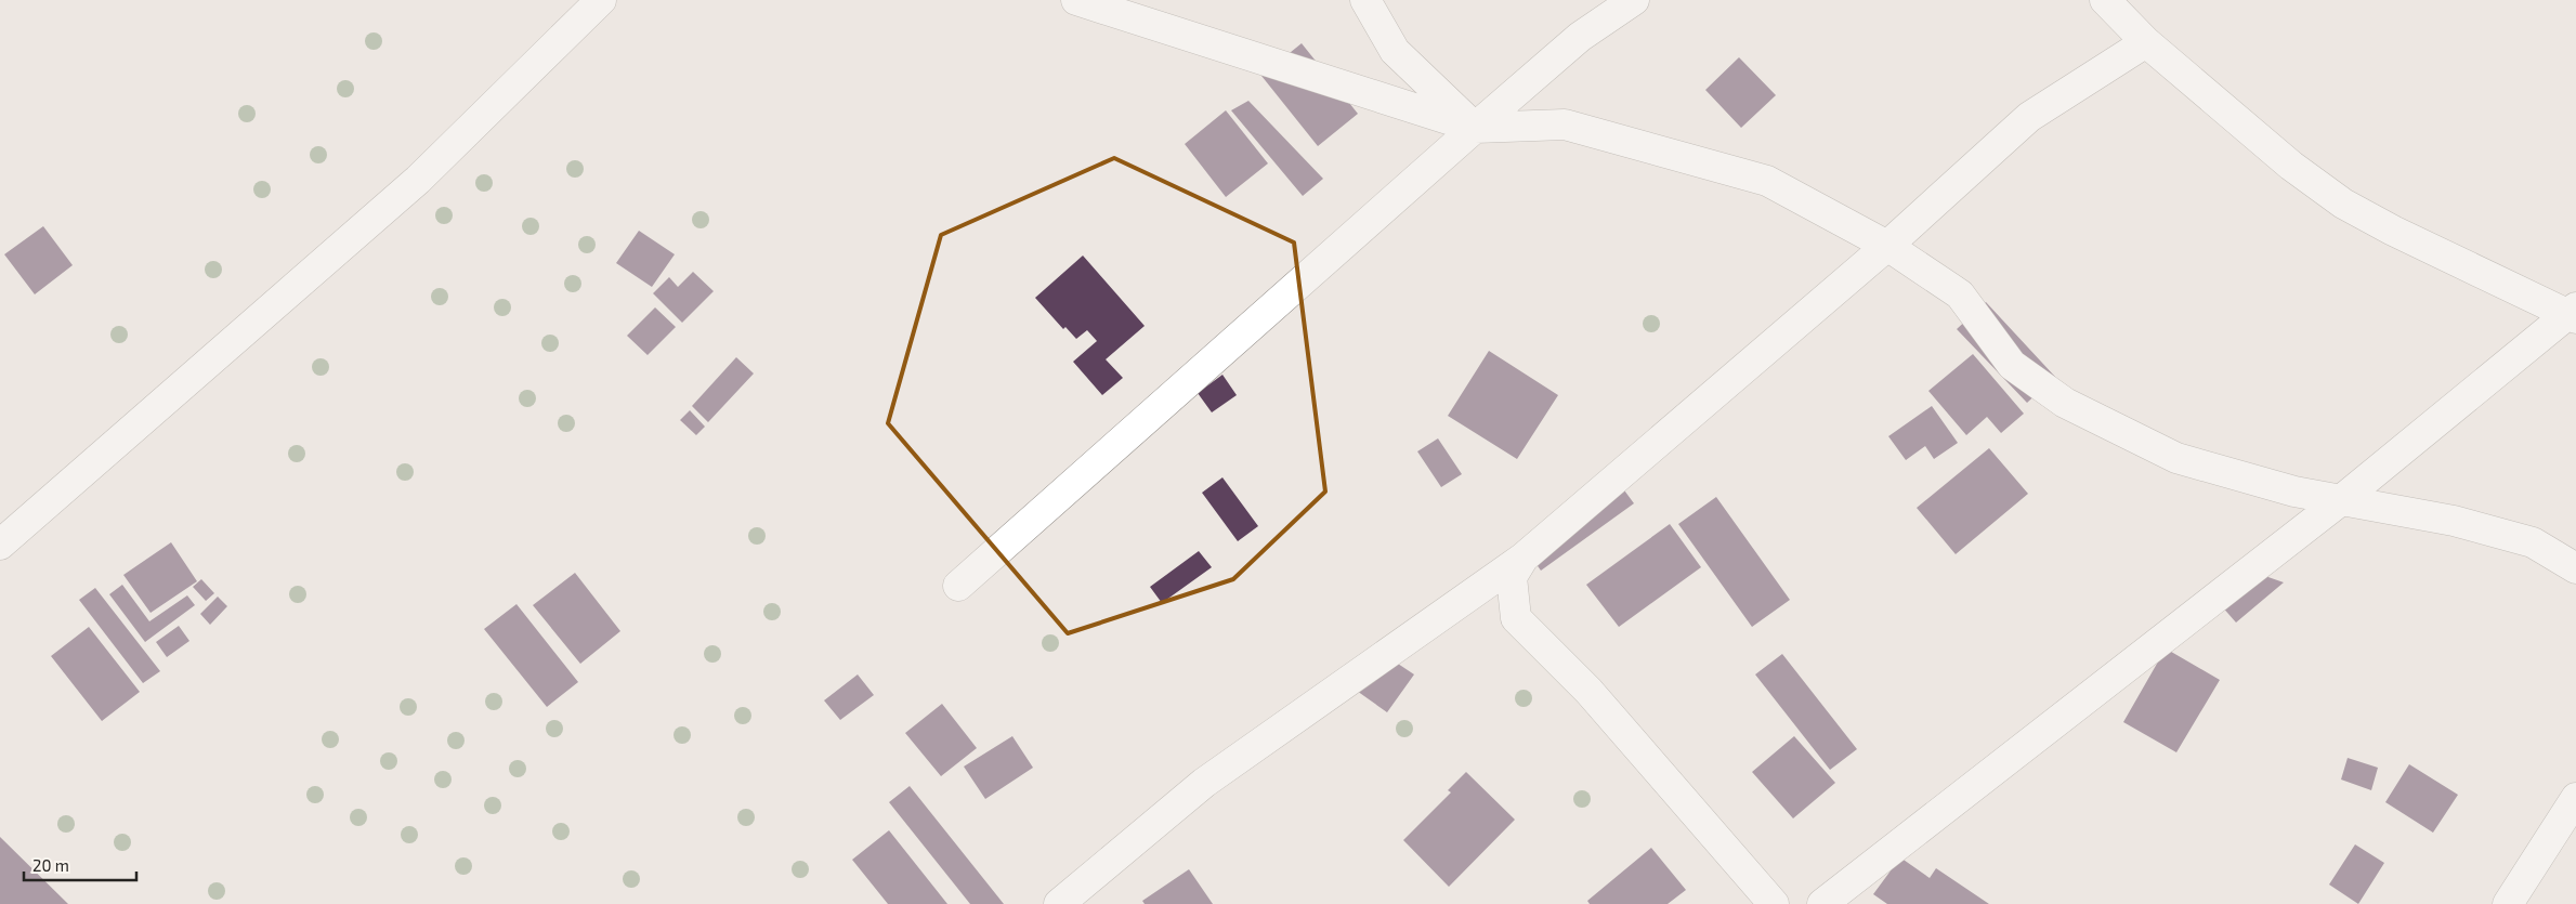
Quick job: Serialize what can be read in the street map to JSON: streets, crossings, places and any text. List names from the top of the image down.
{
  "scale_bar": "20 m"
}
